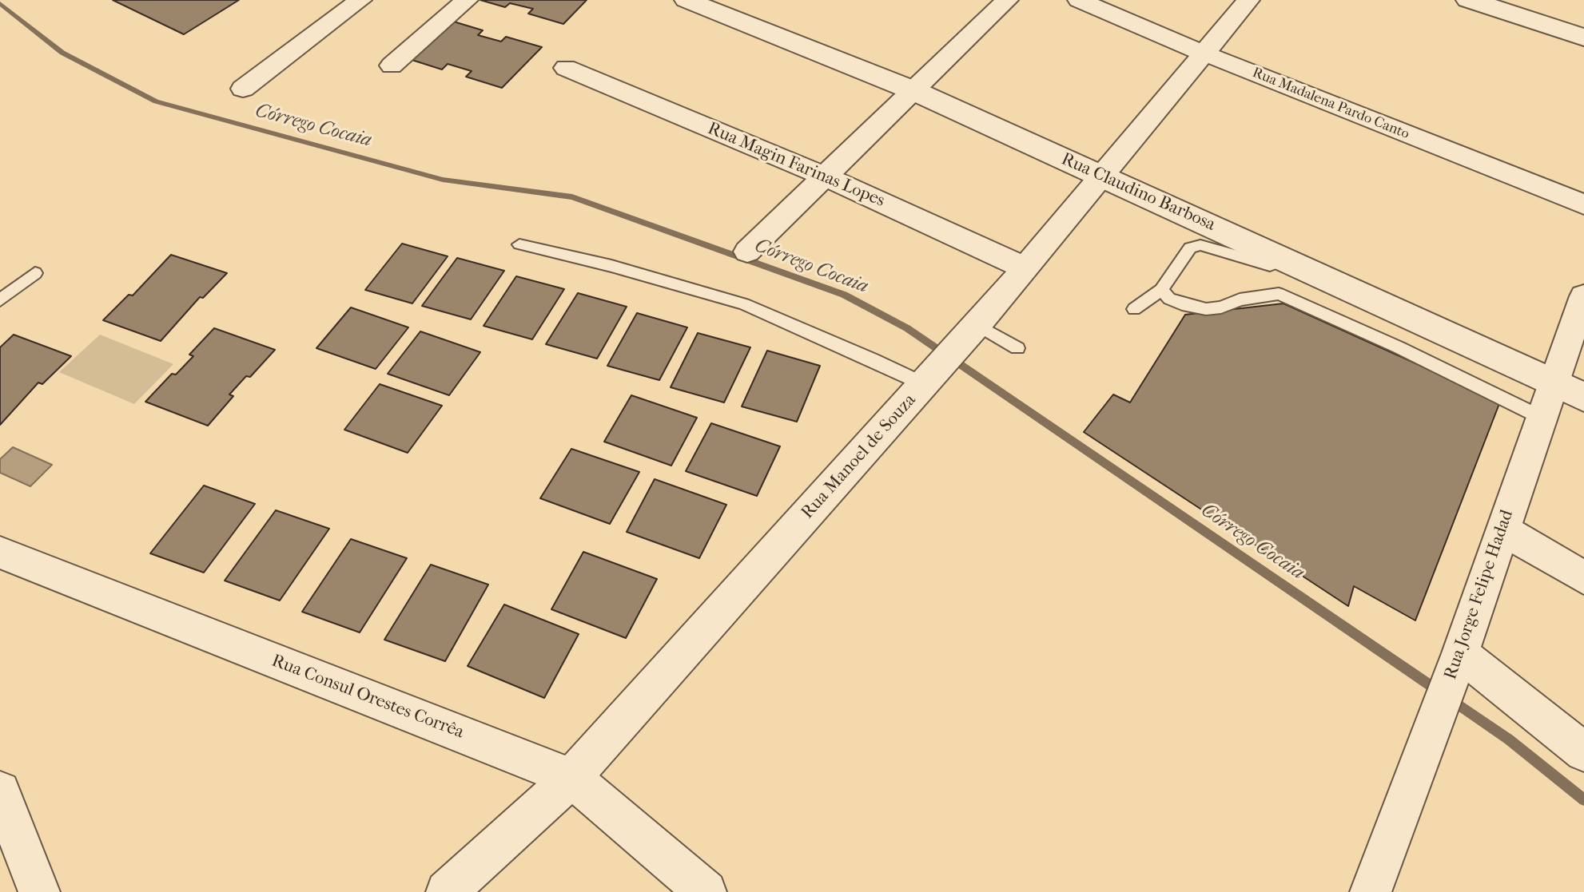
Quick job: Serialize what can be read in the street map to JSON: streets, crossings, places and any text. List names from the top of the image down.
{
  "streets": {
    "street": [
      "Rua Madalena Pardo Canto",
      "Rua Magin Farinas Lopes",
      "Rua Claudino Barbosa",
      "Rua Manoel de Souza",
      "Rua Jorge Felipe Hadad",
      "Rua Consul Orestes Corrêa"
    ]
  },
  "crossings": [
    ["Rua Madalena Pardo Canto", "Rua Manoel de Souza"],
    ["Rua Magin Farinas Lopes", "Rua Manoel de Souza"],
    ["Rua Claudino Barbosa", "Rua Manoel de Souza"],
    ["Rua Claudino Barbosa", "Rua Jorge Felipe Hadad"],
    ["Rua Manoel de Souza", "Rua Consul Orestes Corrêa"]
  ],
  "water": ["Córrego Cocaia"]
}
